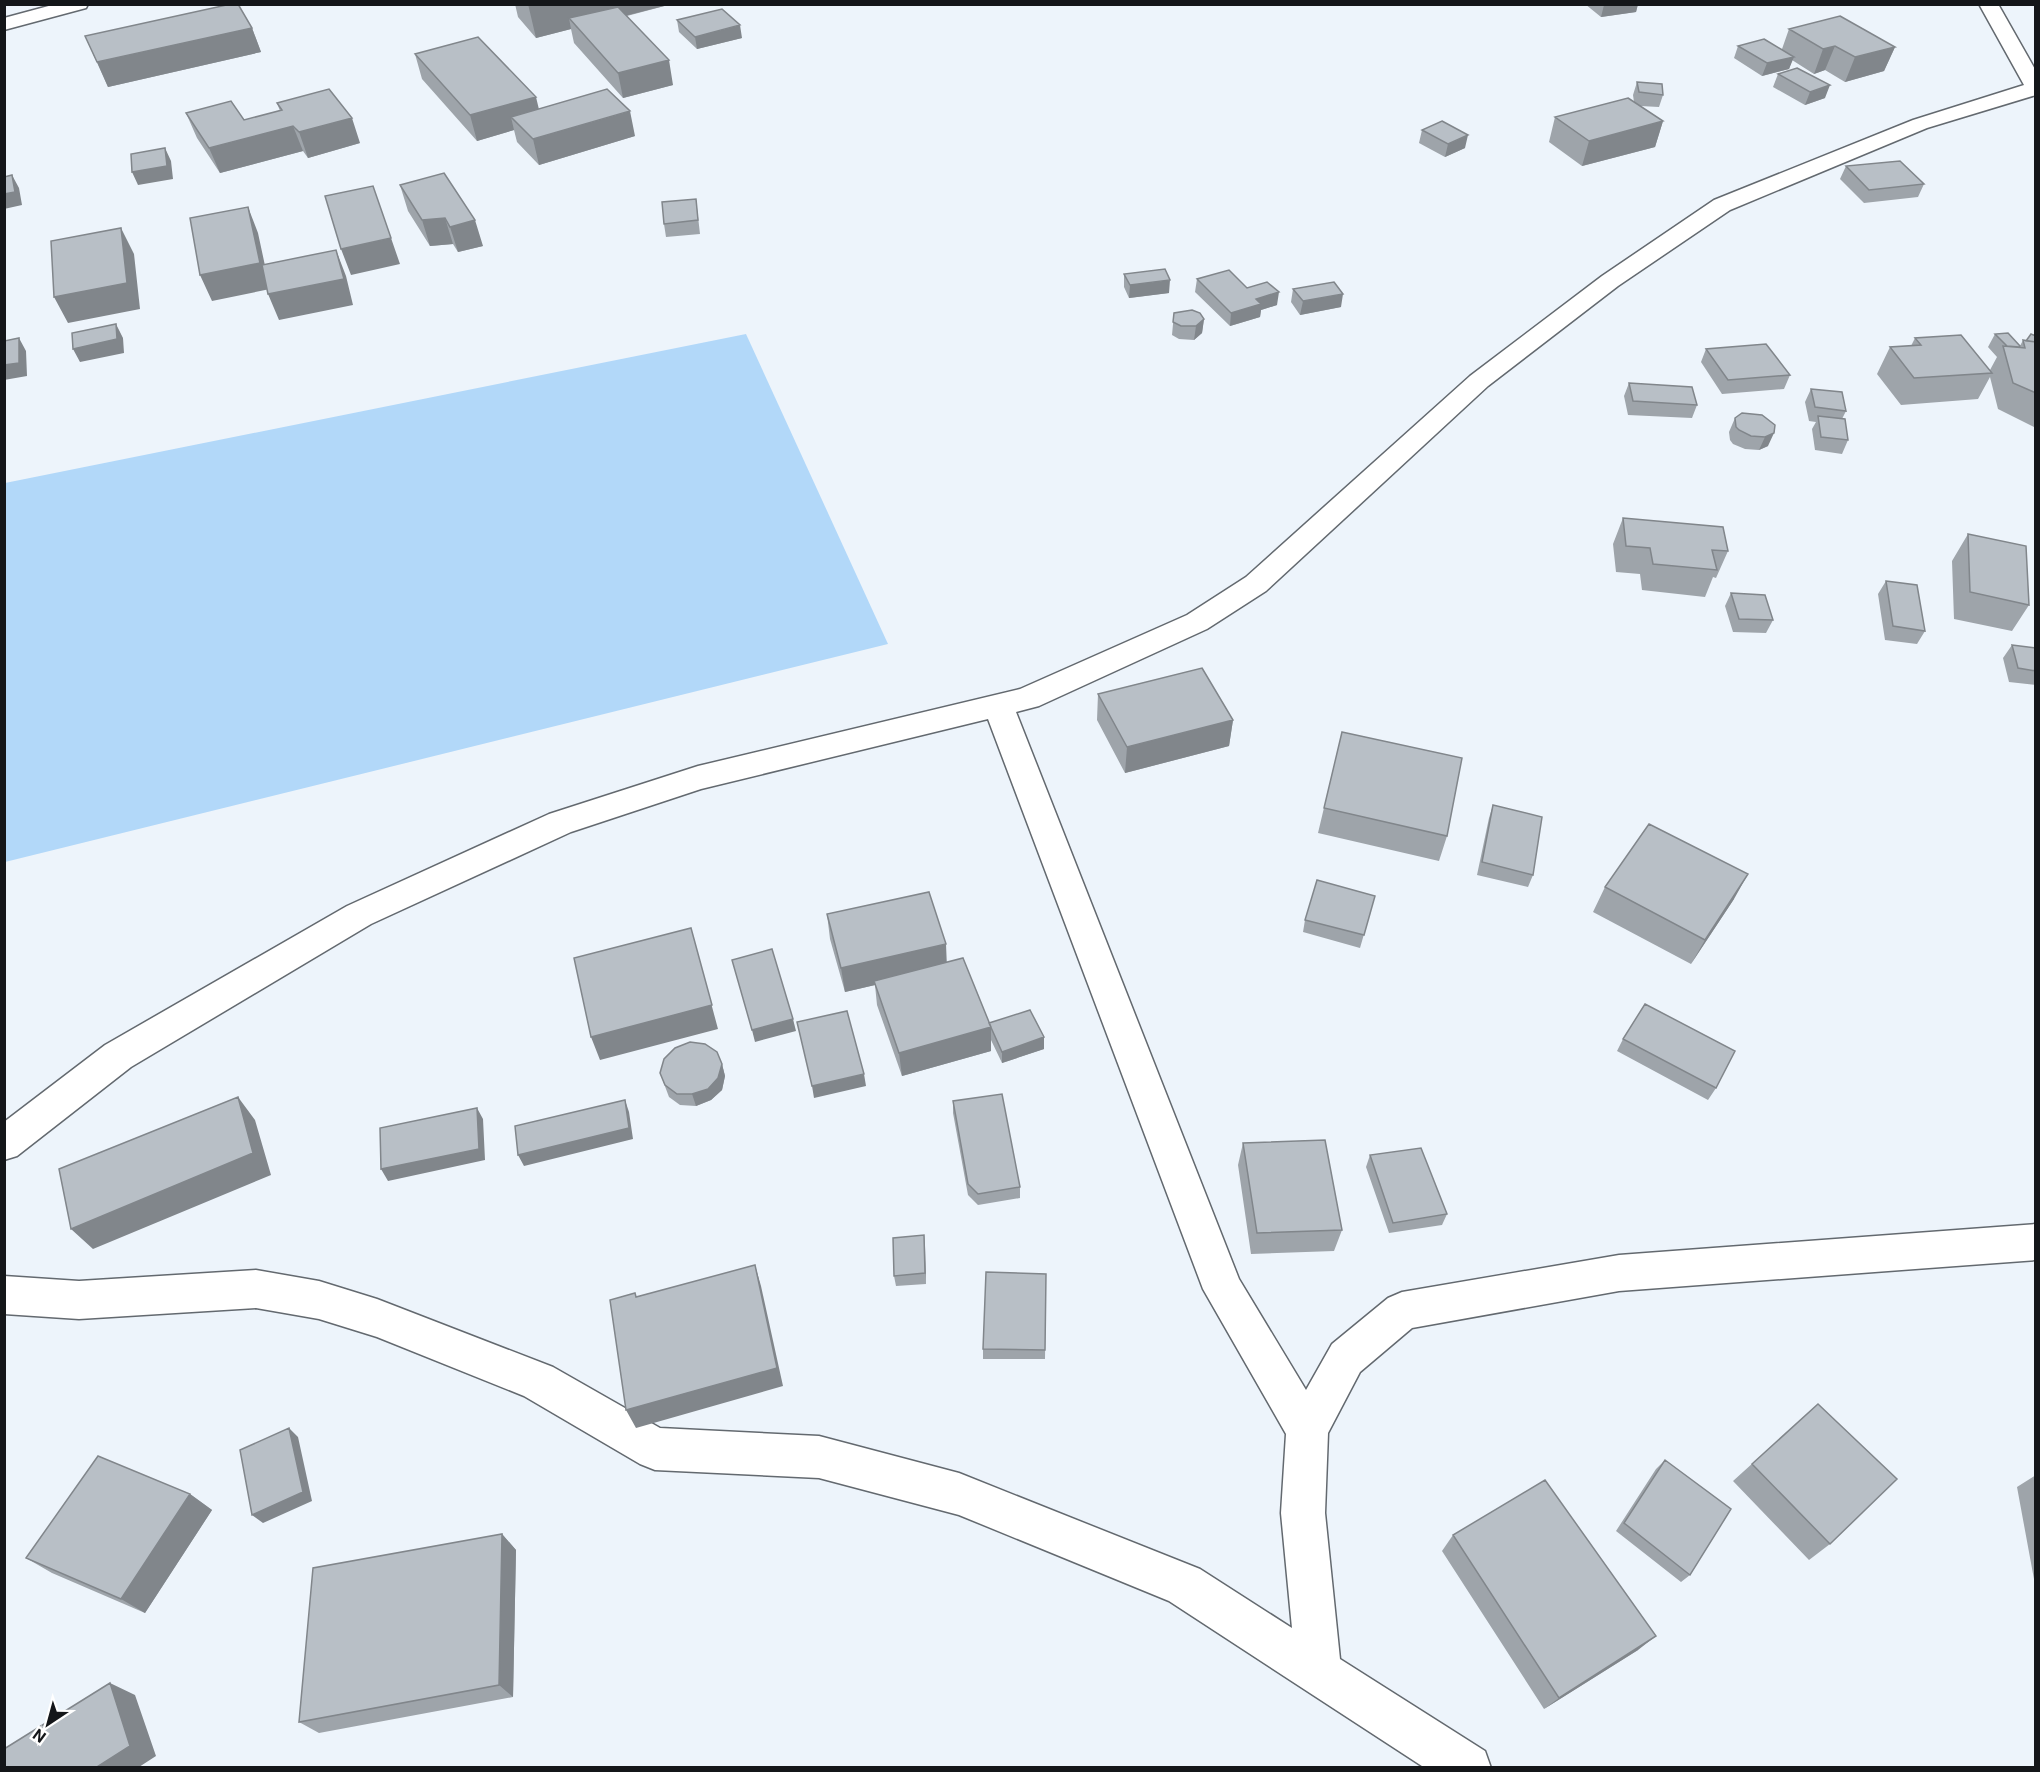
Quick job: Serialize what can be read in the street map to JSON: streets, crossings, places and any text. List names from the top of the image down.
{
  "north": "bottom left"
}
